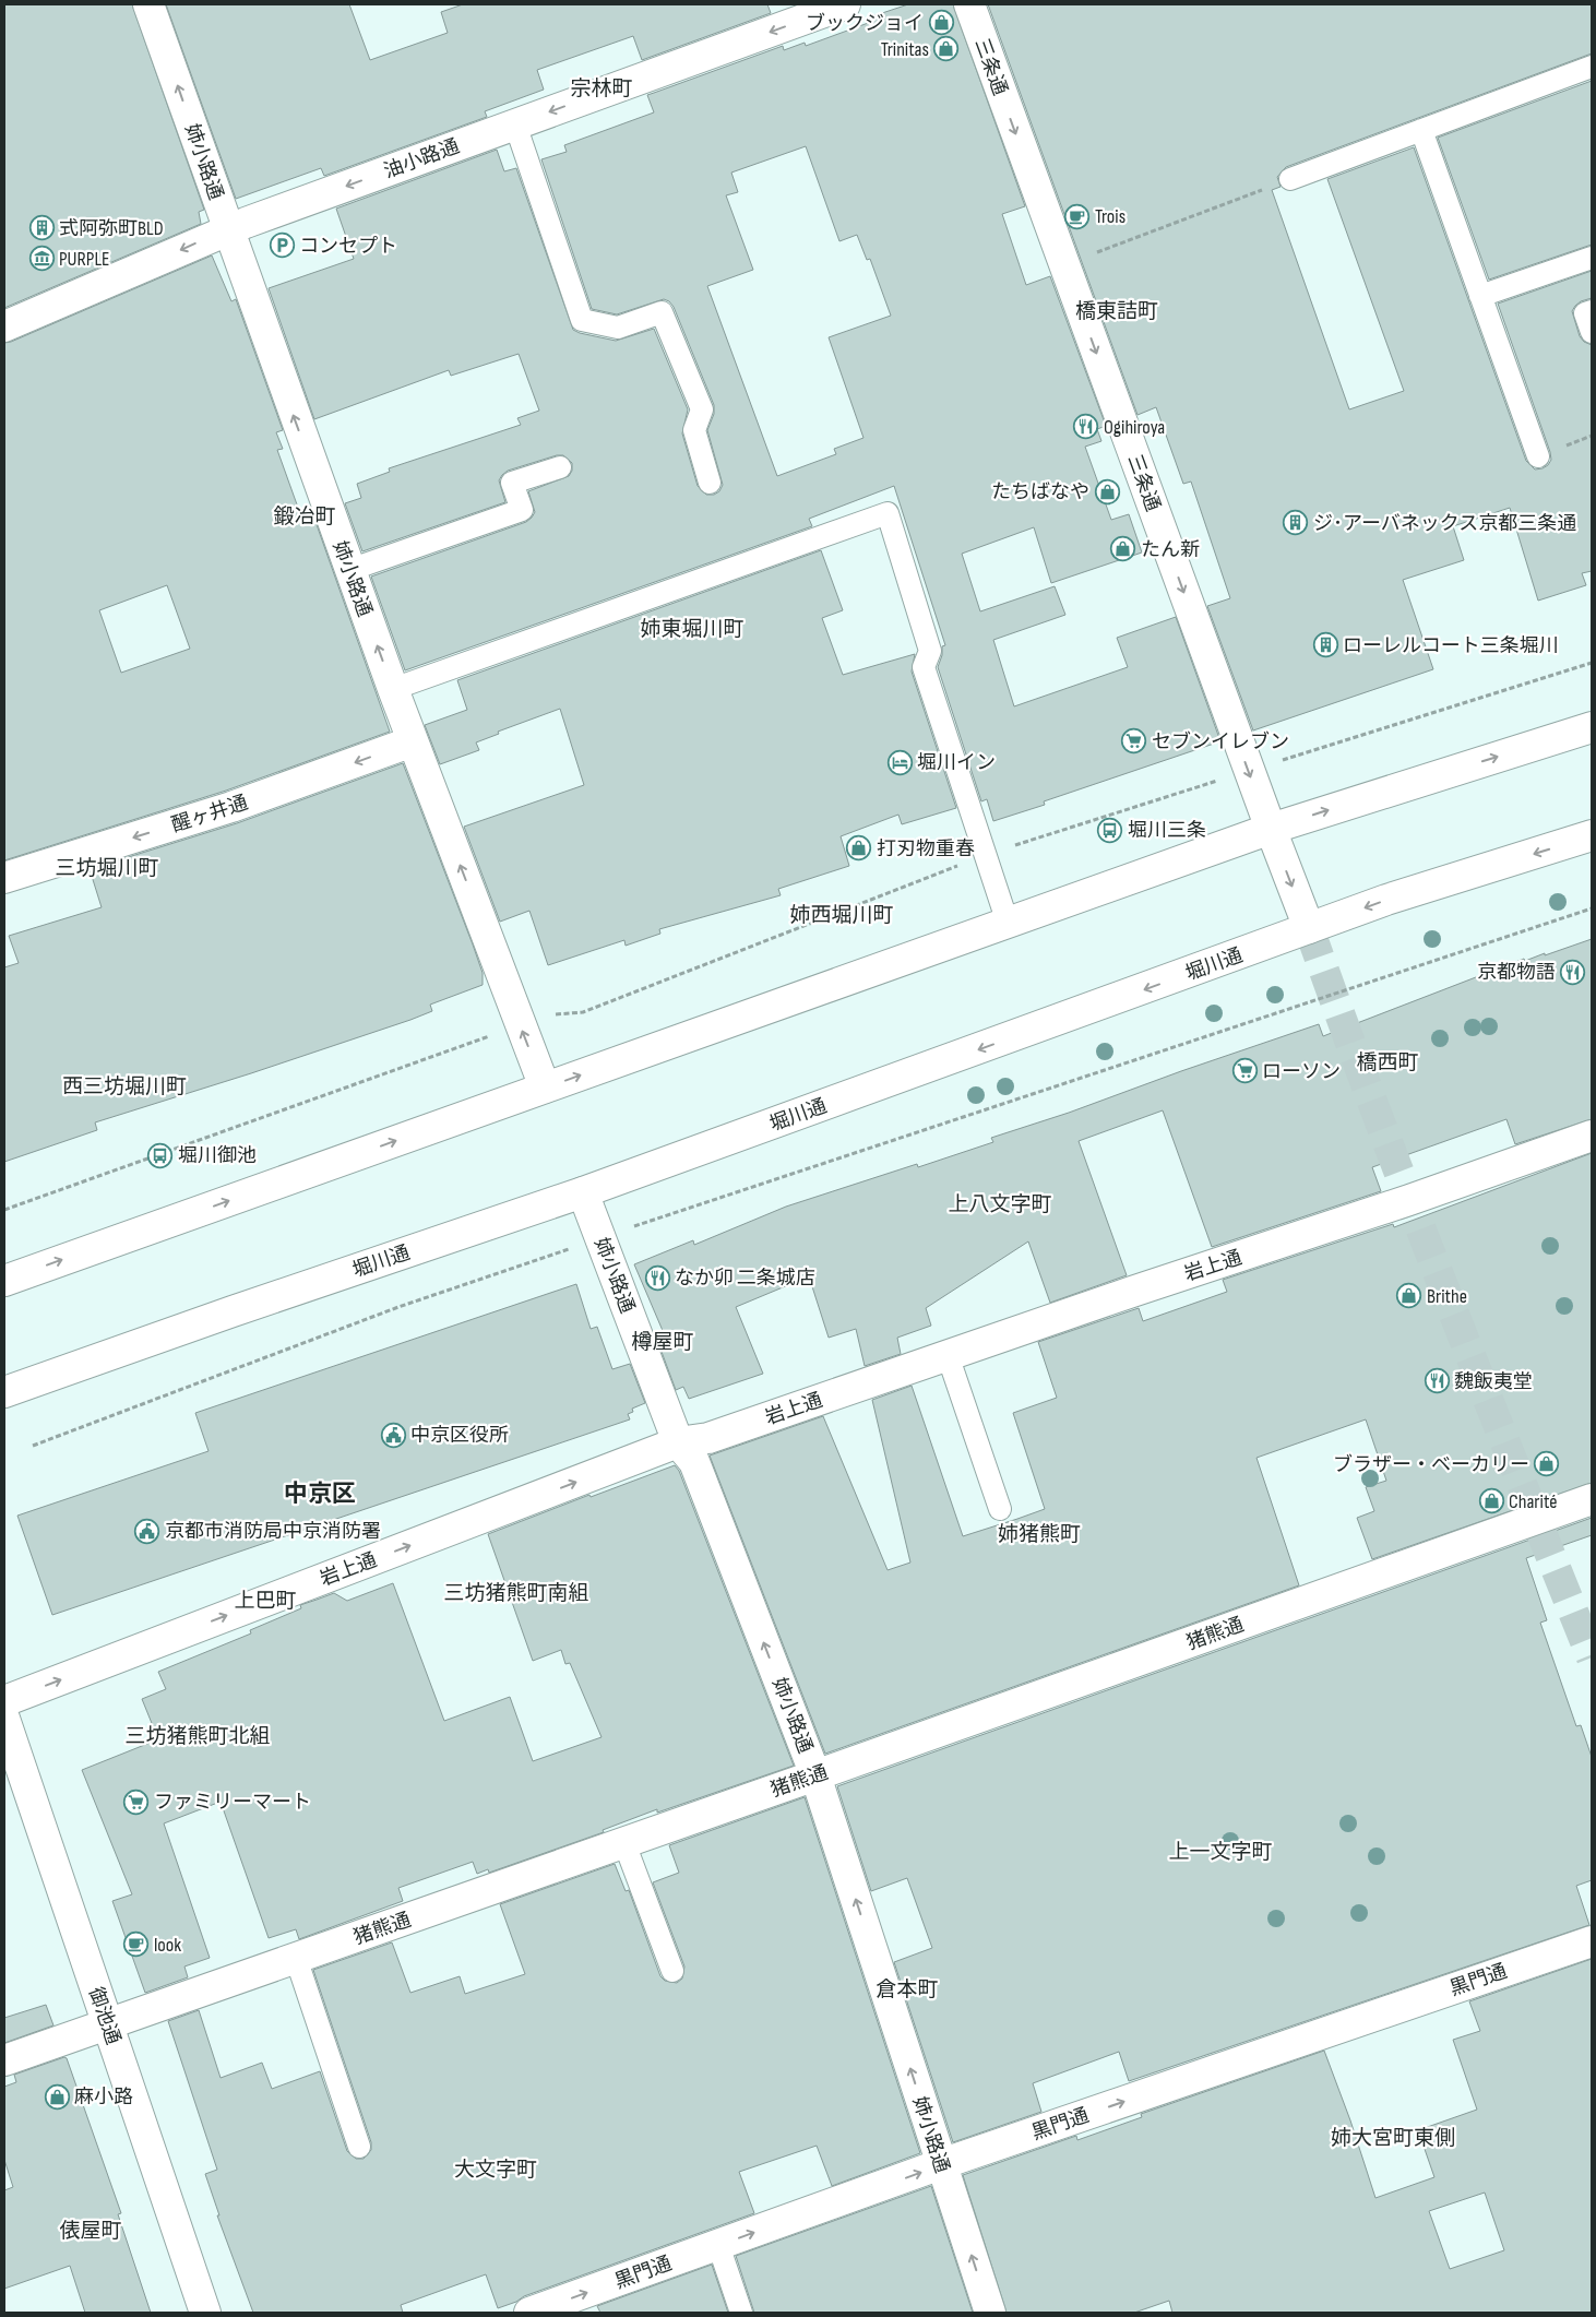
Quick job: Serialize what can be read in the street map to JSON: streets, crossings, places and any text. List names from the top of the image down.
{
  "streets": {
    "street": [
      "三条通",
      "油小路通",
      "姉小路通",
      "醒ヶ井通",
      "堀川通",
      "岩上通",
      "猪熊通",
      "黒門通",
      "御池通"
    ]
  },
  "crossings": [
    ["三条通", "堀川通"],
    ["油小路通", "姉小路通"],
    ["姉小路通", "醒ヶ井通"],
    ["姉小路通", "堀川通"],
    ["姉小路通", "岩上通"],
    ["姉小路通", "猪熊通"],
    ["姉小路通", "黒門通"],
    ["猪熊通", "御池通"]
  ],
  "one_way": [
    "三条通",
    "油小路通",
    "姉小路通",
    "醒ヶ井通",
    "岩上通",
    "黒門通"
  ],
  "districts": [
    "宗林町",
    "橋東詰町",
    "鍛冶町",
    "姉東堀川町",
    "三坊堀川町",
    "姉西堀川町",
    "橋西町",
    "西三坊堀川町",
    "上八文字町",
    "樽屋町",
    "中京区",
    "姉猪熊町",
    "三坊猪熊町南組",
    "上巴町",
    "三坊猪熊町北組",
    "上一文字町",
    "倉本町",
    "姉大宮町東側",
    "大文字町",
    "俵屋町"
  ],
  "places": {
    "shop": [
      "ブックジョイ",
      "Trinitas",
      "たちばなや",
      "たん新",
      "打刃物重春",
      "Brithe",
      "ブラザー・ベーカリー",
      "Charité",
      "麻小路"
    ],
    "cafe": ["Trois", "look"],
    "building": ["式阿弥町BLD", "ジ･アーバネックス京都三条通", "ローレルコート三条堀川"],
    "parking": ["コンセプト"],
    "museum": ["PURPLE"],
    "restaurant": [
      "Ogihiroya",
      "京都物語",
      "なか卯 二条城店",
      "魏飯夷堂"
    ],
    "supermarket": ["セブンイレブン", "ローソン", "ファミリーマート"],
    "hotel": ["堀川イン"],
    "bus stop": ["堀川三条", "堀川御池"],
    "public building": ["中京区役所", "京都市消防局中京消防署"]
  }
}
